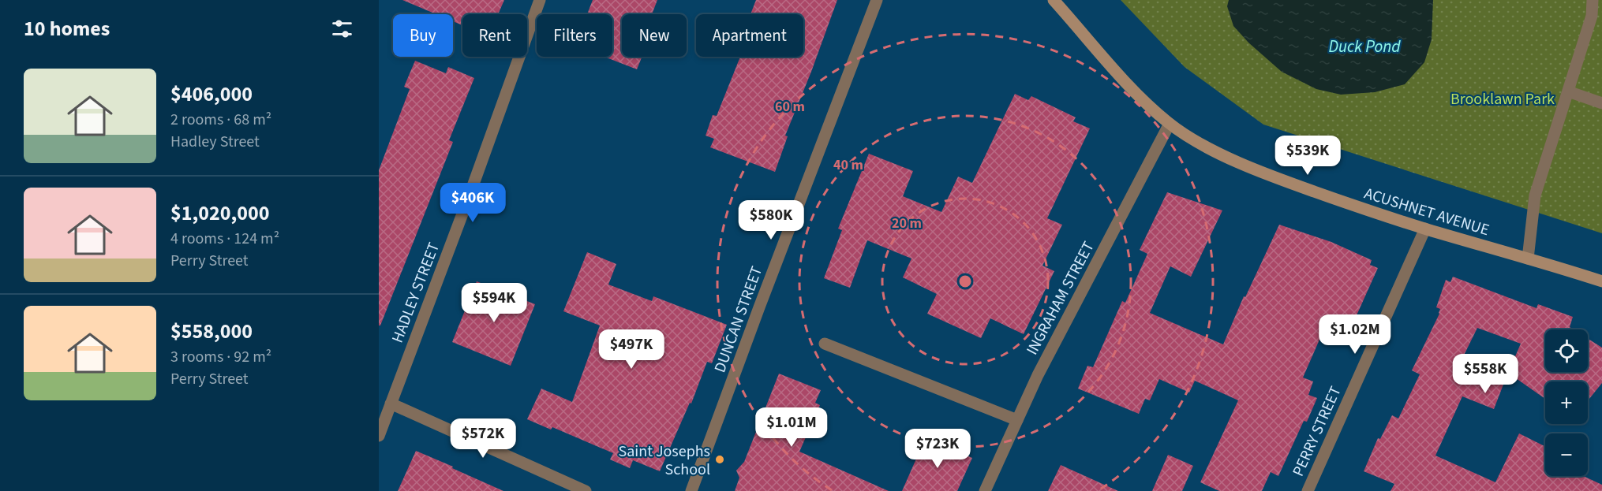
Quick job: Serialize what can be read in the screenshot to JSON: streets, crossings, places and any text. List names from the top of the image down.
{
  "streets": {
    "main road": ["ACUSHNET AVENUE"],
    "street": [
      "HADLEY STREET",
      "INGRAHAM STREET",
      "DUNCAN STREET",
      "PERRY STREET"
    ]
  },
  "crossings": [
    ["ACUSHNET AVENUE", "INGRAHAM STREET"],
    ["ACUSHNET AVENUE", "PERRY STREET"]
  ],
  "water": ["Duck Pond"],
  "parks": ["Brooklawn Park"],
  "places": ["Saint Josephs School"],
  "page": {
    "heading": "10 homes",
    "chip": [
      "Buy",
      "Rent",
      "Filters",
      "New",
      "Apartment"
    ],
    "list": [
      {
        "name": "$406,000",
        "note": "2 rooms · 68 m² · Hadley Street"
      },
      {
        "name": "$1,020,000",
        "note": "4 rooms · 124 m² · Perry Street"
      },
      {
        "name": "$558,000",
        "note": "3 rooms · 92 m² · Perry Street"
      }
    ],
    "price": [
      "$539K",
      "$406K",
      "$580K",
      "$594K",
      "$1.02M",
      "$497K",
      "$558K",
      "$1.01M",
      "$572K",
      "$723K"
    ],
    "map_buttons": ["+", "−"]
  },
  "rings": ["60 m", "40 m", "20 m"]
}
